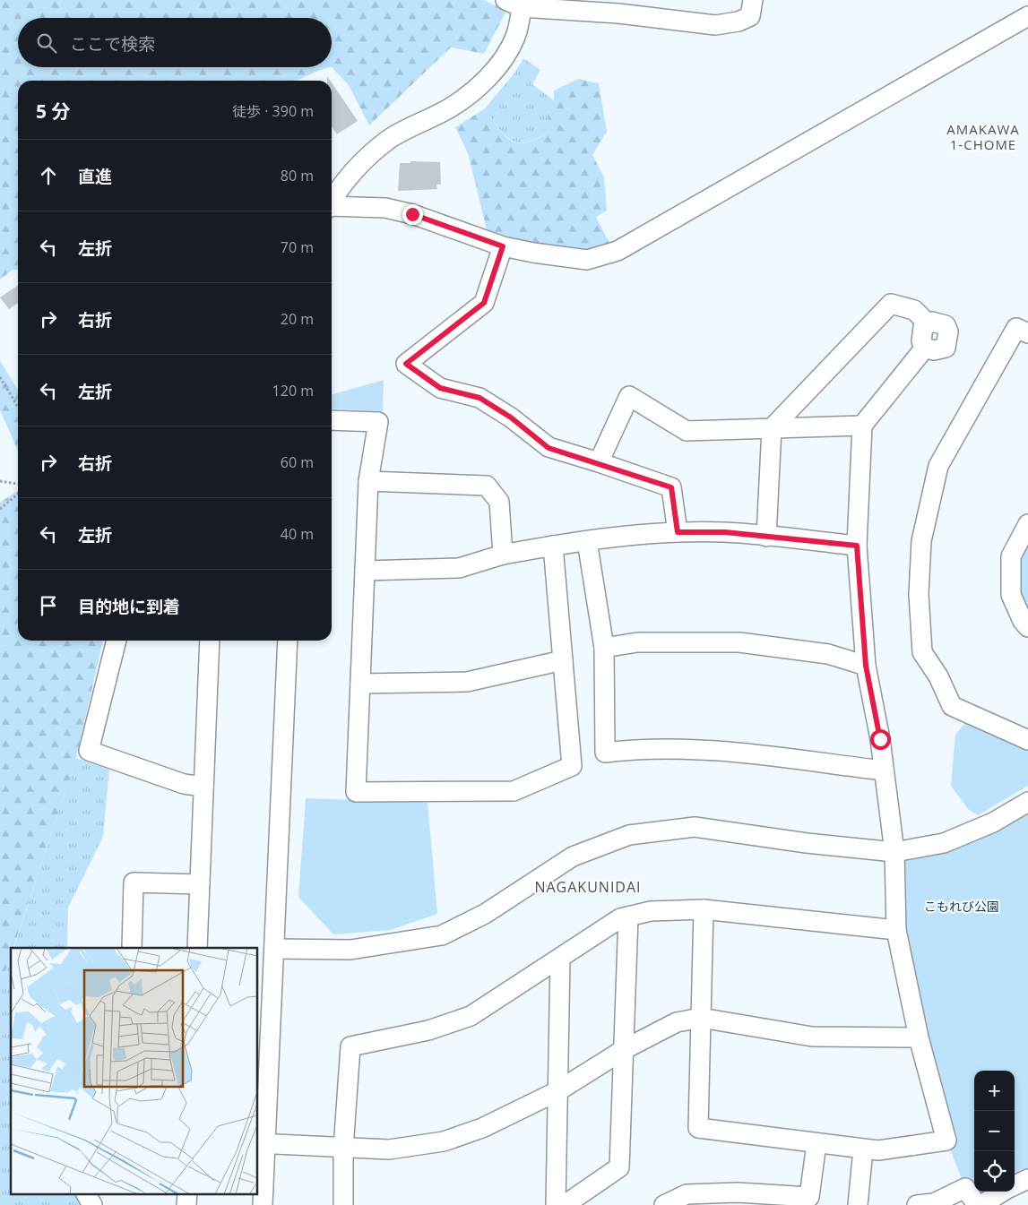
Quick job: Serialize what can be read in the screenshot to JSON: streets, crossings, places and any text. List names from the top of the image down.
{
  "districts": ["AMAKAWA 1-CHOME", "NAGAKUNIDAI"],
  "parks": ["こもれび公園"],
  "page": {
    "search": "ここで検索",
    "heading": ["5 分", "徒歩 · 390 m"],
    "list": [
      ["直進", "80 m"],
      ["左折", "70 m"],
      ["右折", "20 m"],
      ["左折", "120 m"],
      ["右折", "60 m"],
      ["左折", "40 m"],
      "目的地に到着"
    ],
    "map_buttons": ["+", "−"]
  }
}
